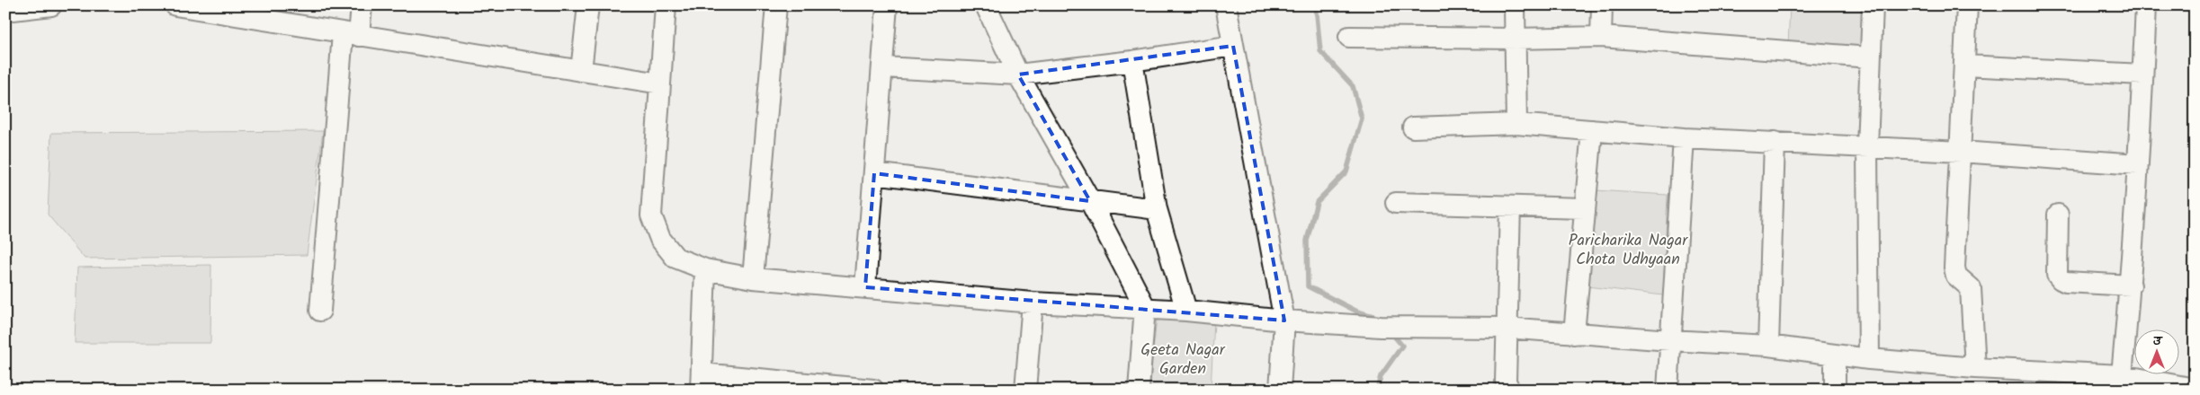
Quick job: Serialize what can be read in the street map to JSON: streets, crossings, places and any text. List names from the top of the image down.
{
  "parks": ["Paricharika Nagar Chota Udhyaan", "Geeta Nagar Garden"],
  "north": "top"
}
